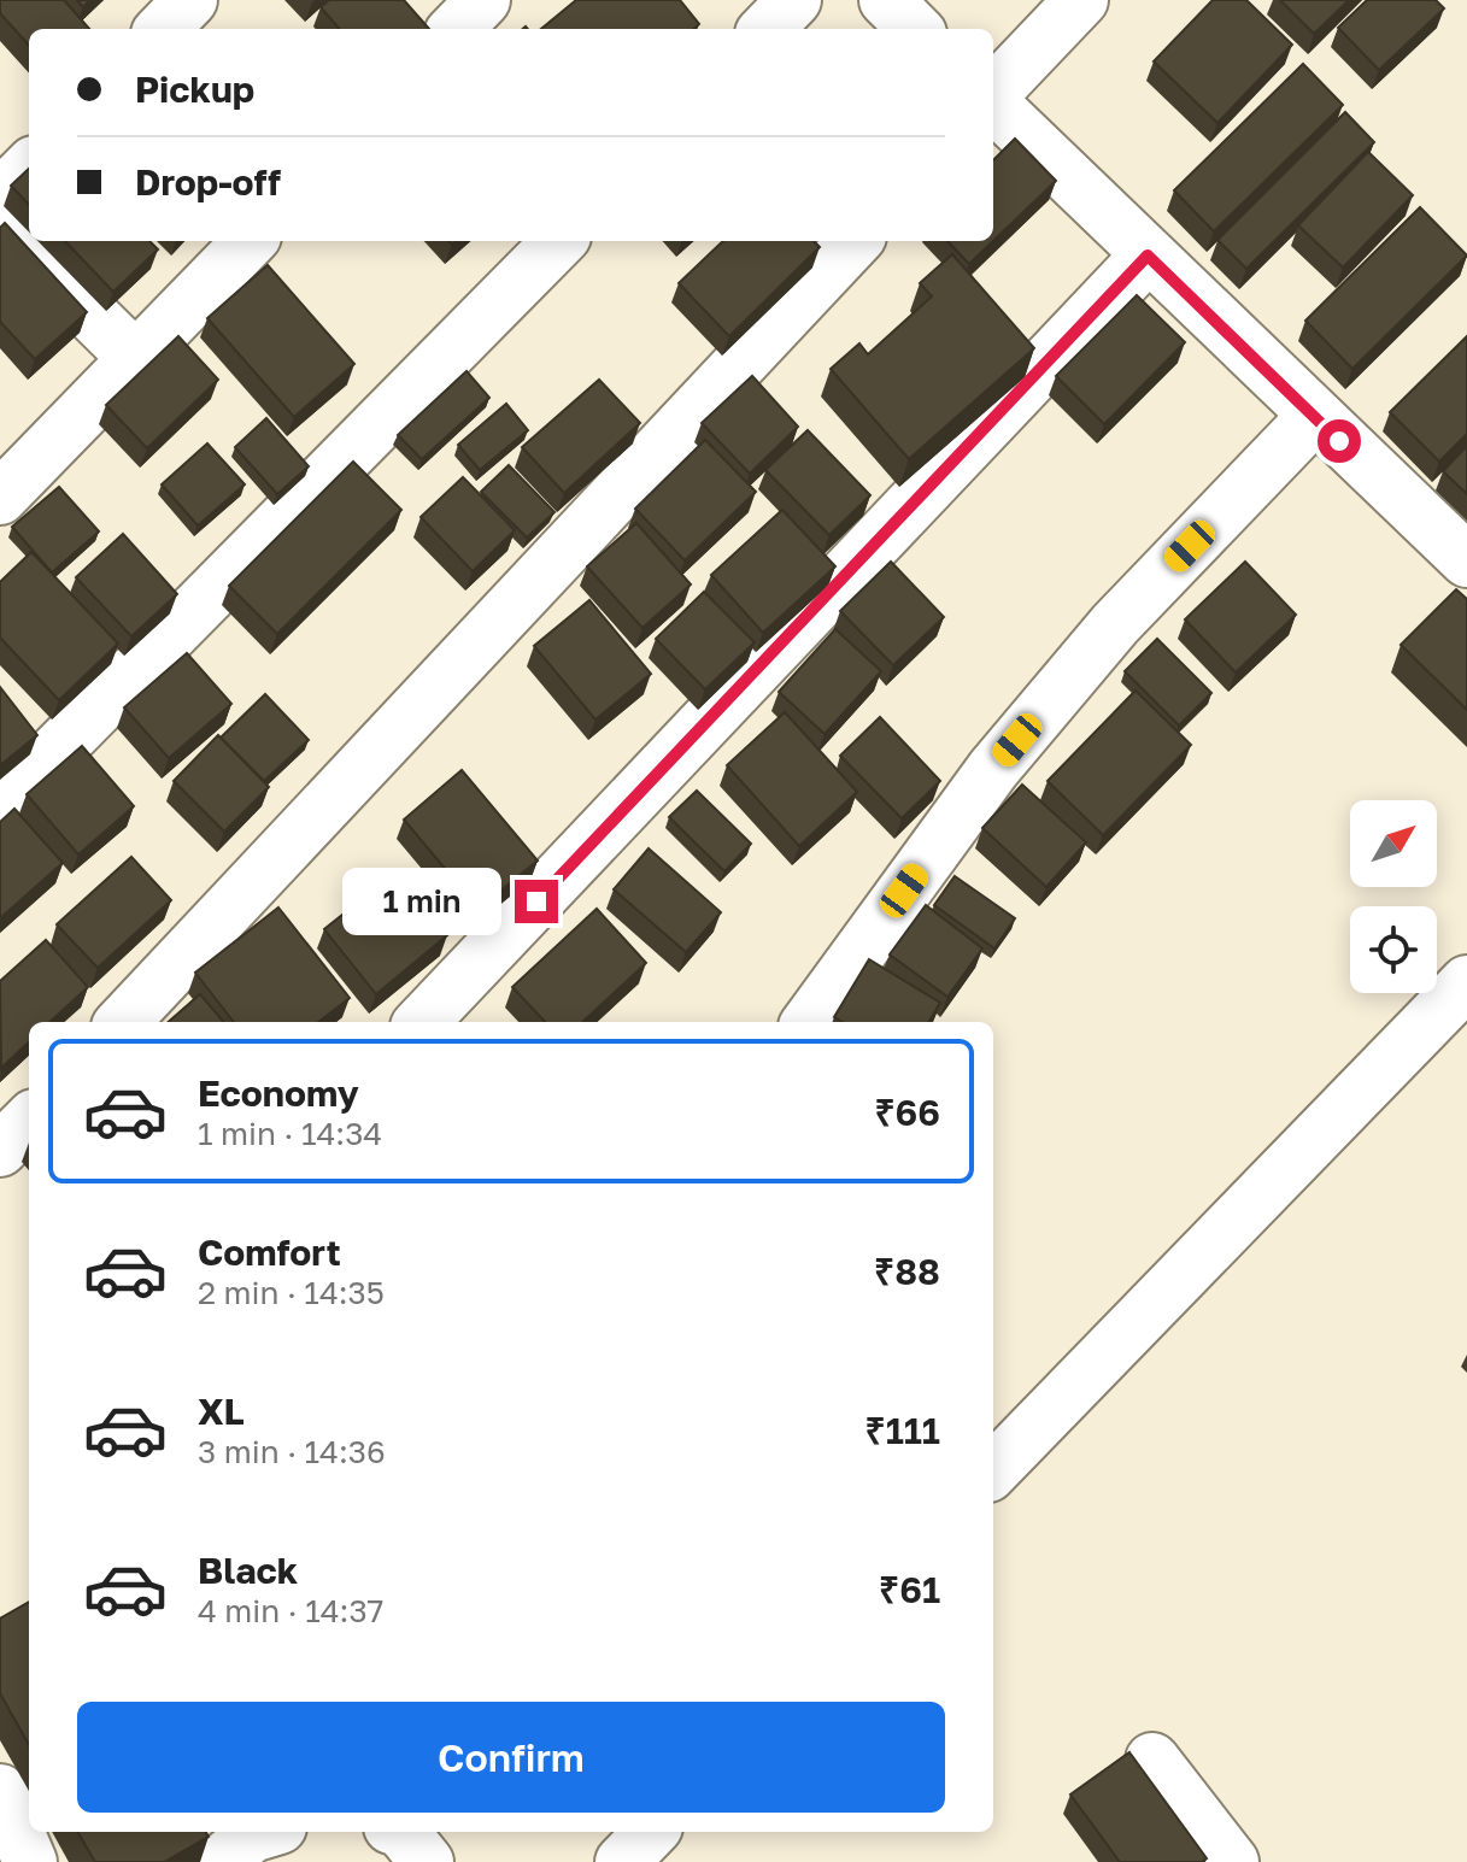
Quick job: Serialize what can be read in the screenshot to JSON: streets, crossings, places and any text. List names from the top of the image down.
{
  "north": "top right",
  "page": {
    "banner": ["Pickup", "Drop-off"],
    "bubble": "1 min",
    "list": [
      {
        "name": "Economy",
        "note": "1 min · 14:34",
        "value": "₹66"
      },
      {
        "name": "Comfort",
        "note": "2 min · 14:35",
        "value": "₹88"
      },
      {
        "name": "XL",
        "note": "3 min · 14:36",
        "value": "₹111"
      },
      {
        "name": "Black",
        "note": "4 min · 14:37",
        "value": "₹61"
      }
    ],
    "buttons": "Confirm"
  }
}
